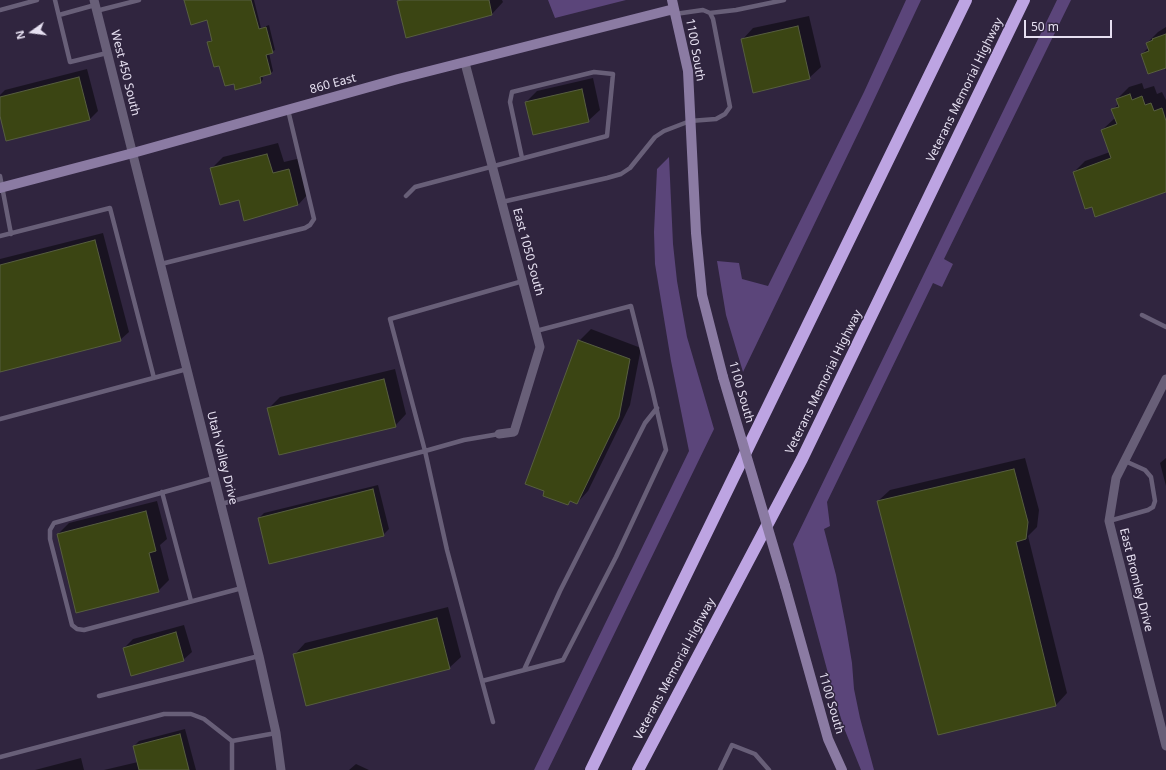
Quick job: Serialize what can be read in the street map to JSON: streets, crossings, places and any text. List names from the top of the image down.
{
  "streets": {
    "highway": ["Veterans Memorial Highway"],
    "street": [
      "1100 South",
      "West 450 South",
      "860 East",
      "East 1050 South",
      "Utah Valley Drive",
      "East Bromley Drive"
    ]
  },
  "crossings": [
    ["1100 South", "860 East"],
    ["West 450 South", "860 East"],
    ["West 450 South", "Utah Valley Drive"],
    ["860 East", "East 1050 South"],
    ["860 East", "Utah Valley Drive"]
  ],
  "scale_bar": "50 m",
  "north": "left"
}
